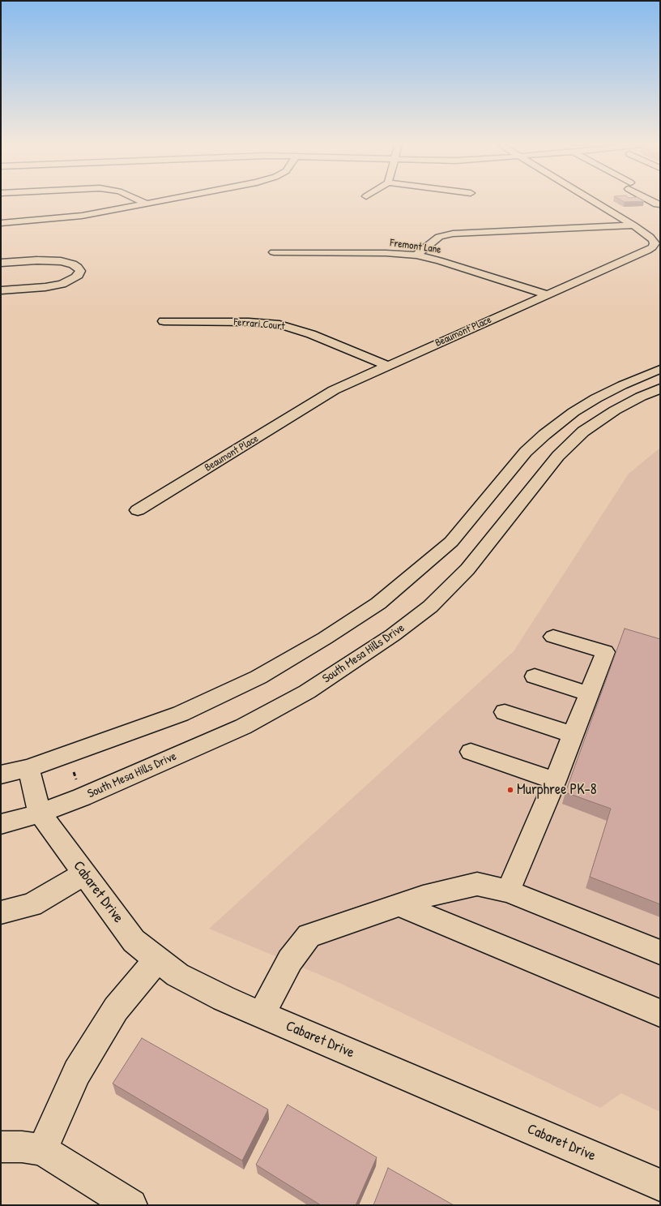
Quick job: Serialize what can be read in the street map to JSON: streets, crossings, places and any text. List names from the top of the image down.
{
  "streets": {
    "street": [
      "Fremont Lane",
      "Ferrari Court",
      "Beaumont Place",
      "South Mesa Hills Drive",
      "Cabaret Drive"
    ]
  },
  "crossings": [
    ["Fremont Lane", "Beaumont Place"],
    ["Ferrari Court", "Beaumont Place"],
    ["South Mesa Hills Drive", "Cabaret Drive"]
  ],
  "places": ["Murphree PK-8"]
}
